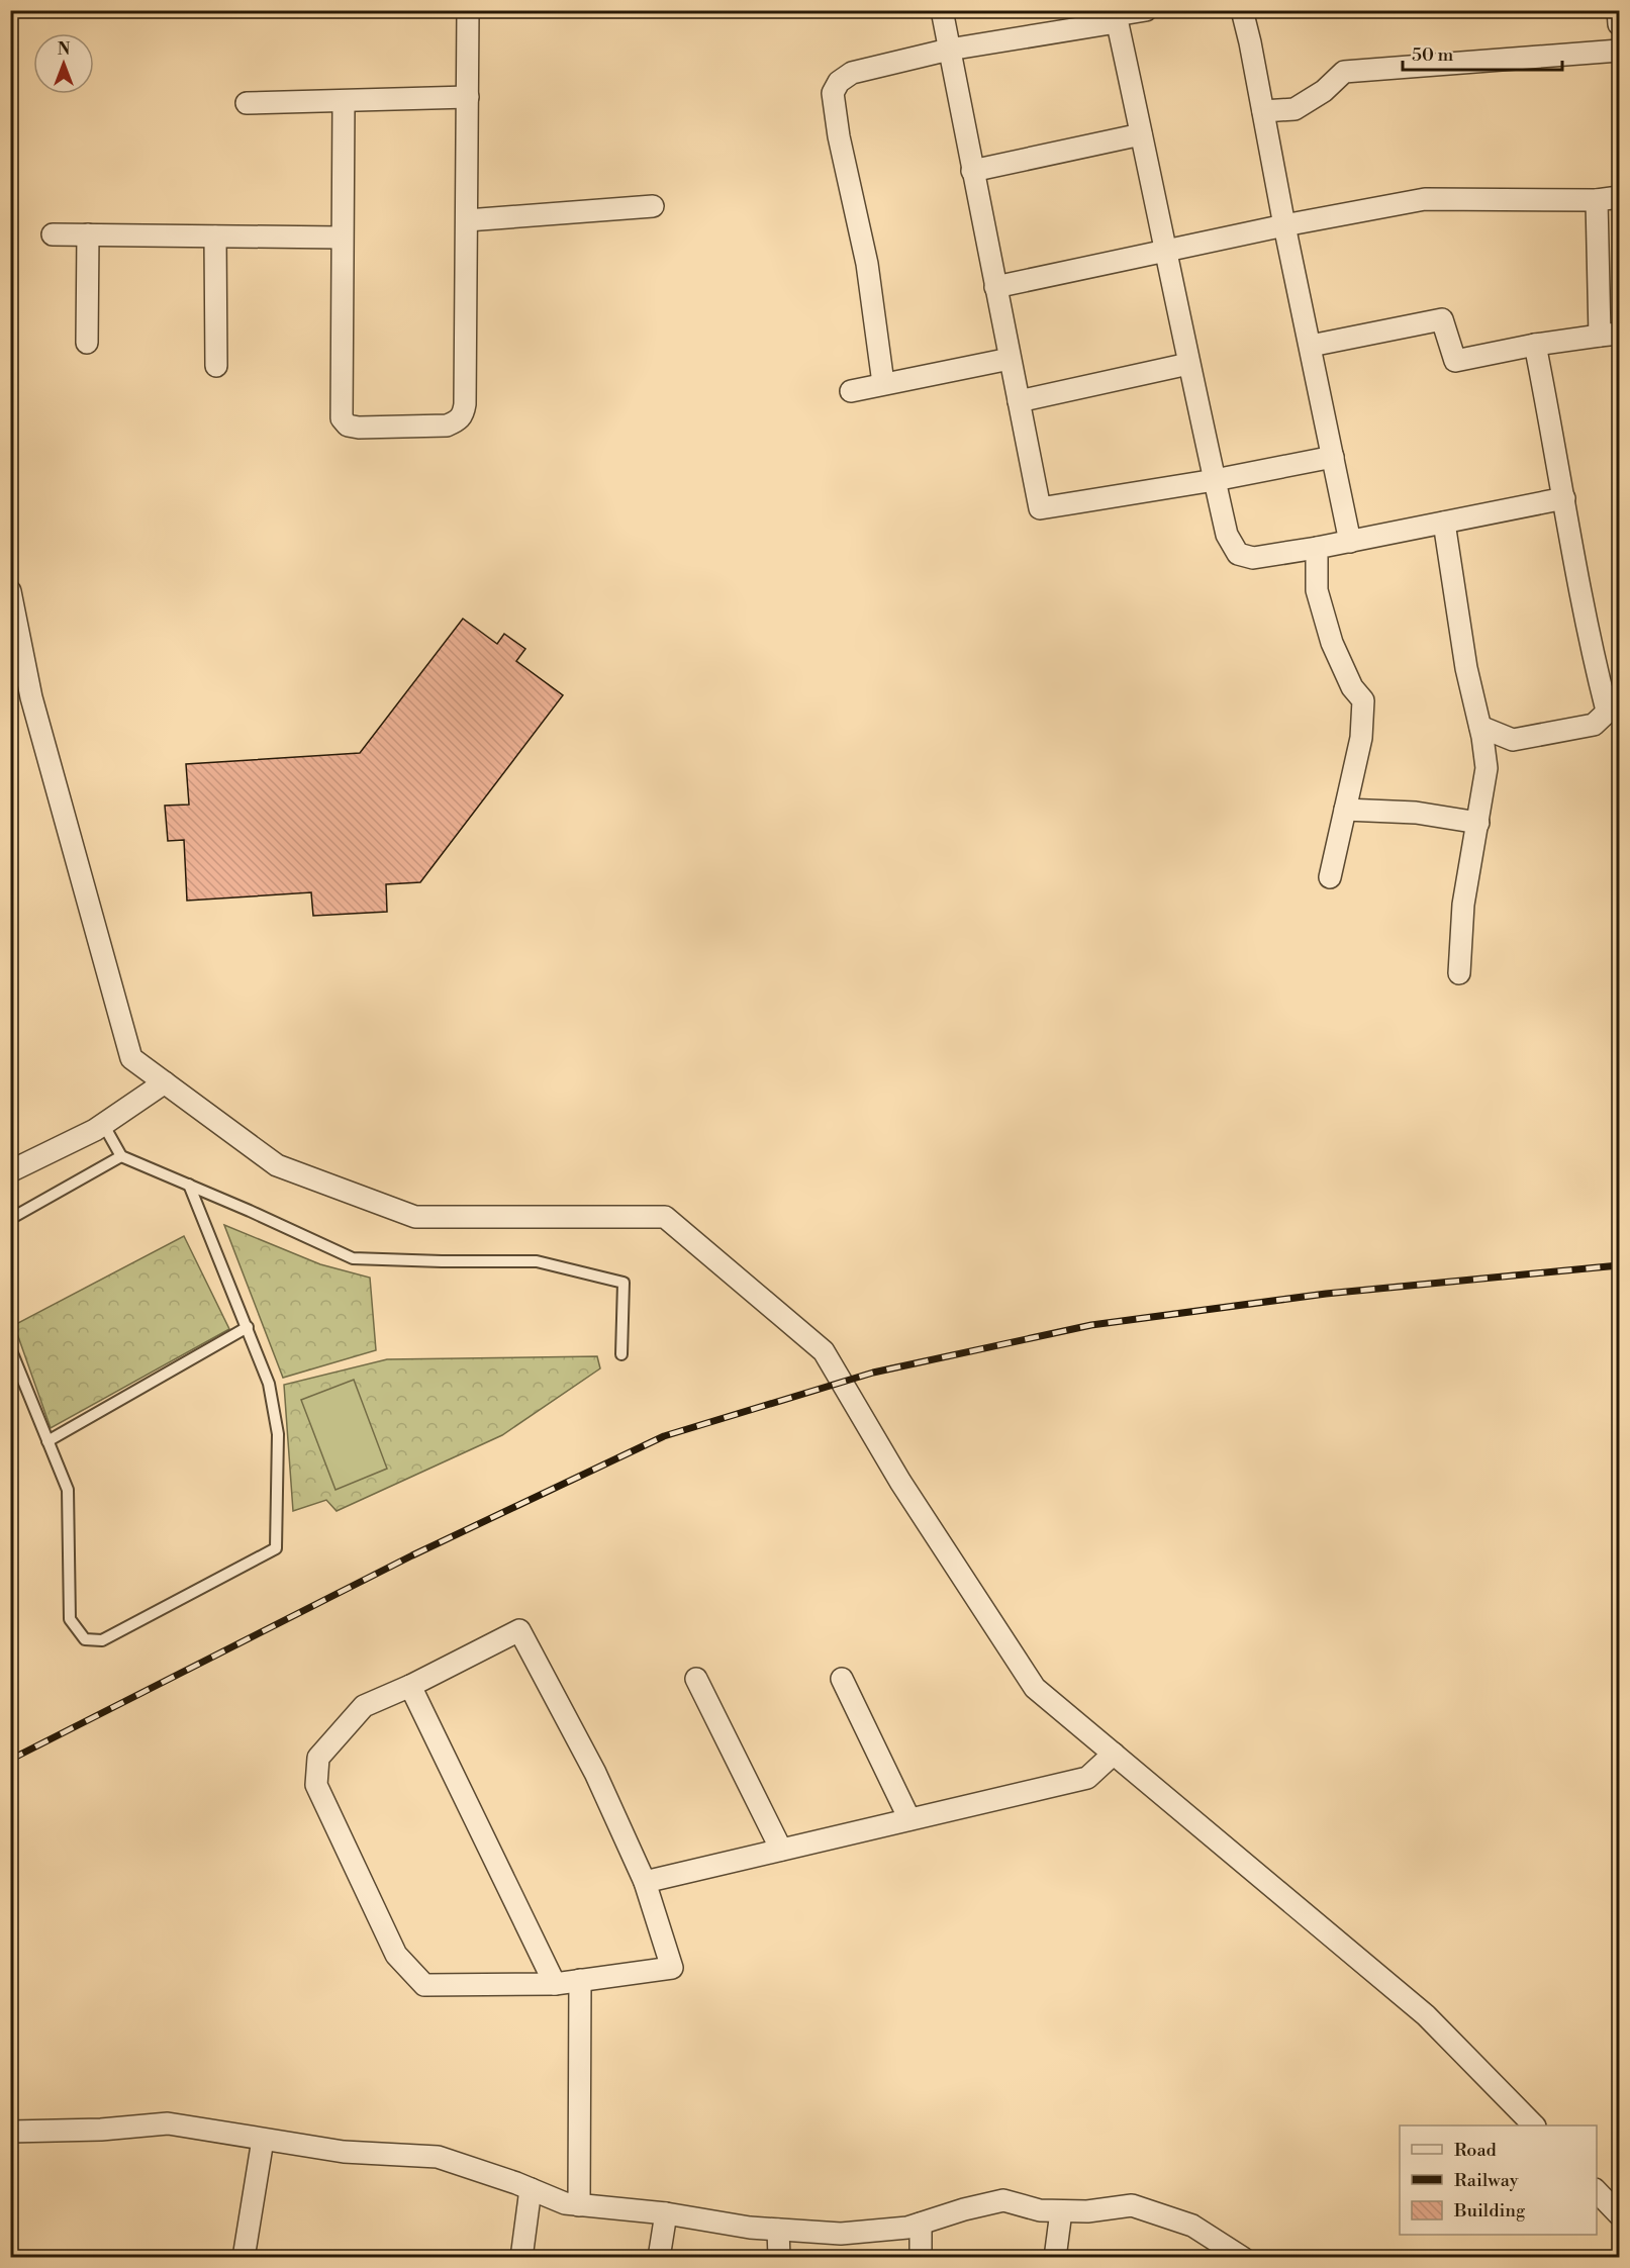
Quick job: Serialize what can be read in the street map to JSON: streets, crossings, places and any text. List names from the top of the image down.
{
  "legend": ["Road", "Railway", "Building"],
  "scale_bar": "50 m",
  "north": "top"
}
